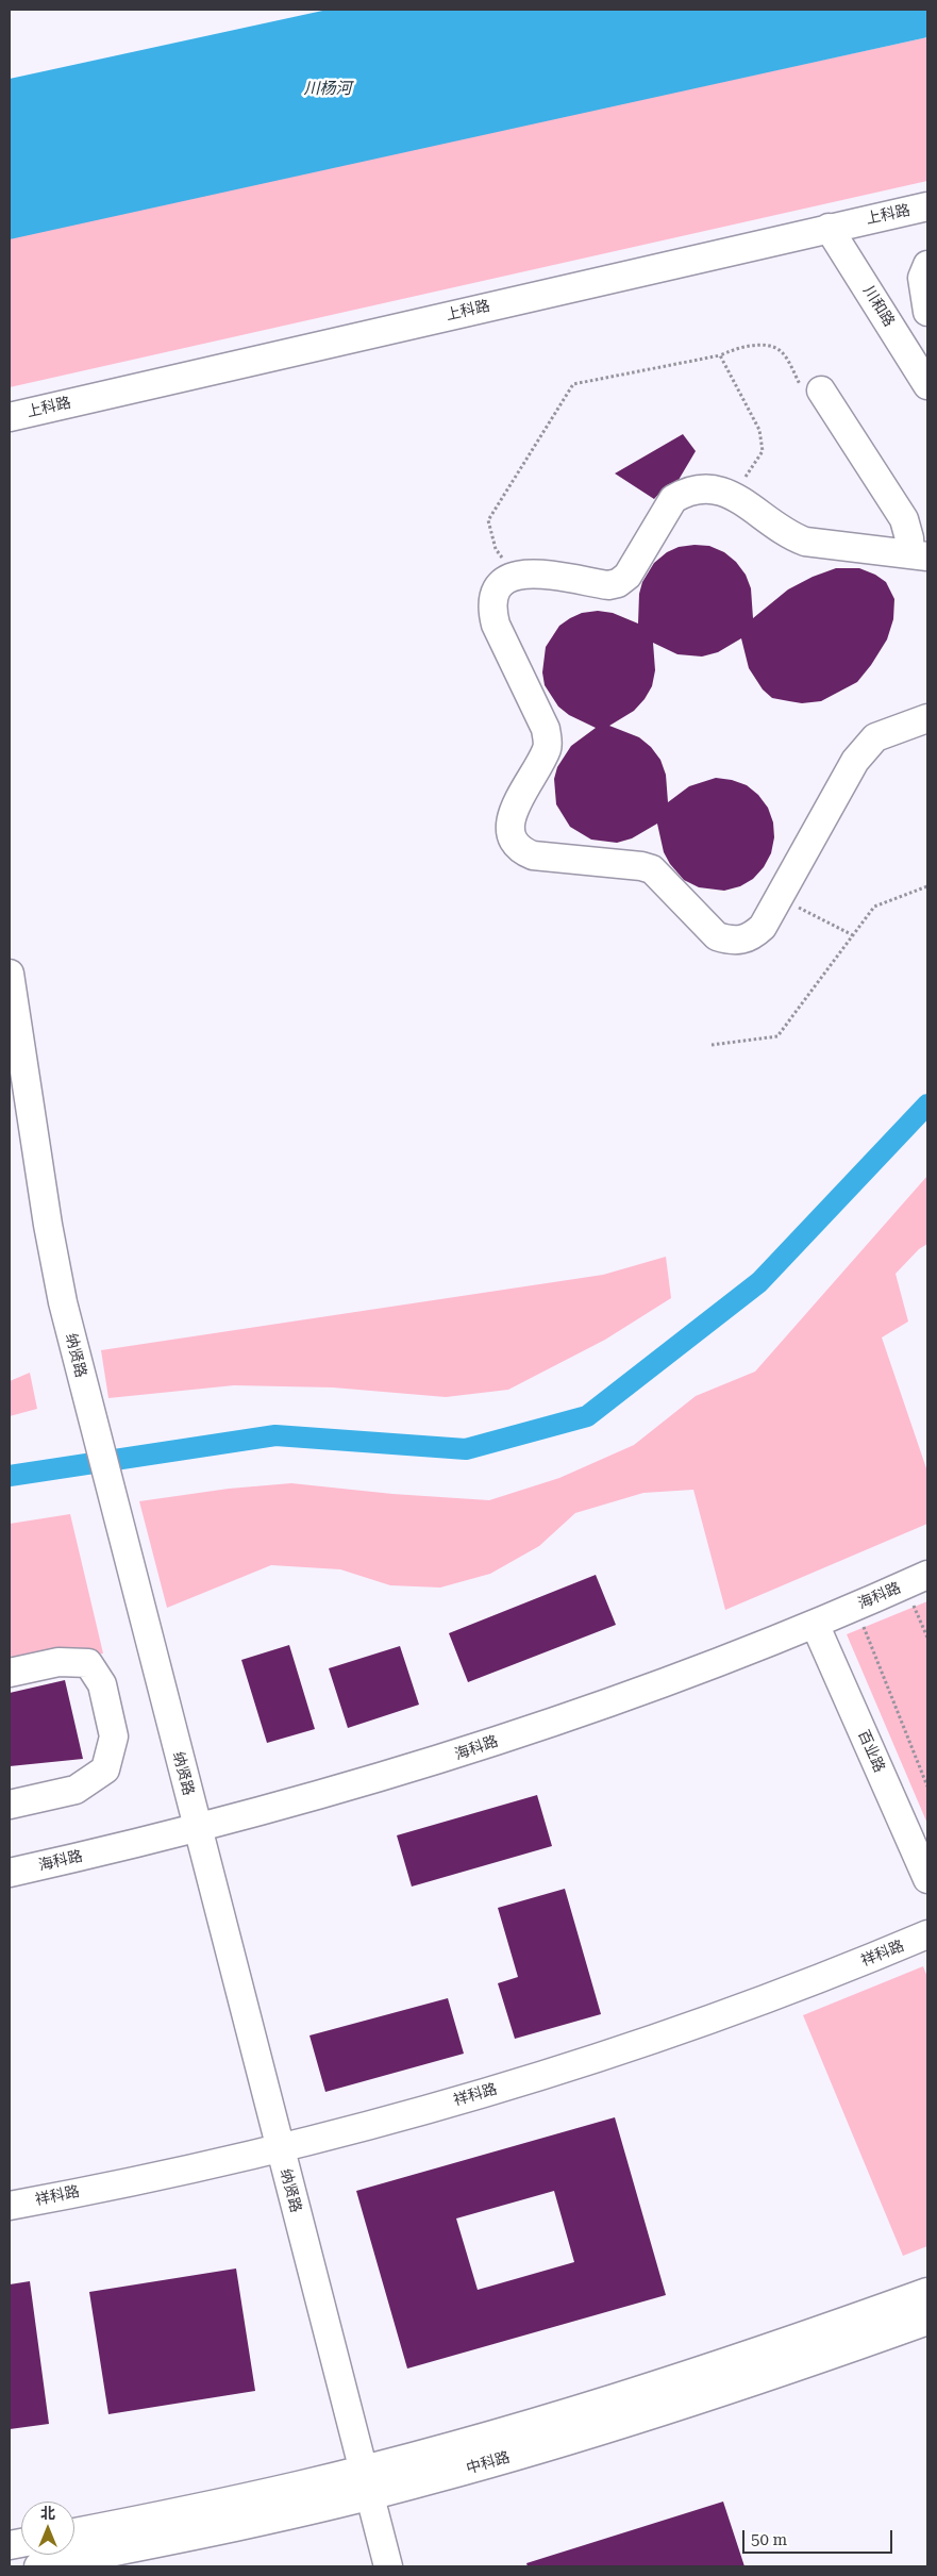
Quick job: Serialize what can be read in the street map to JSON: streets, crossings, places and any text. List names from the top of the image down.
{
  "streets": {
    "street": [
      "上科路",
      "川和路",
      "纳贤路",
      "海科路",
      "百业路",
      "祥科路",
      "中科路"
    ]
  },
  "crossings": [
    ["上科路", "川和路"],
    ["纳贤路", "海科路"],
    ["纳贤路", "祥科路"],
    ["纳贤路", "中科路"],
    ["海科路", "百业路"]
  ],
  "water": ["川杨河"],
  "scale_bar": "50 m",
  "north": "top"
}
